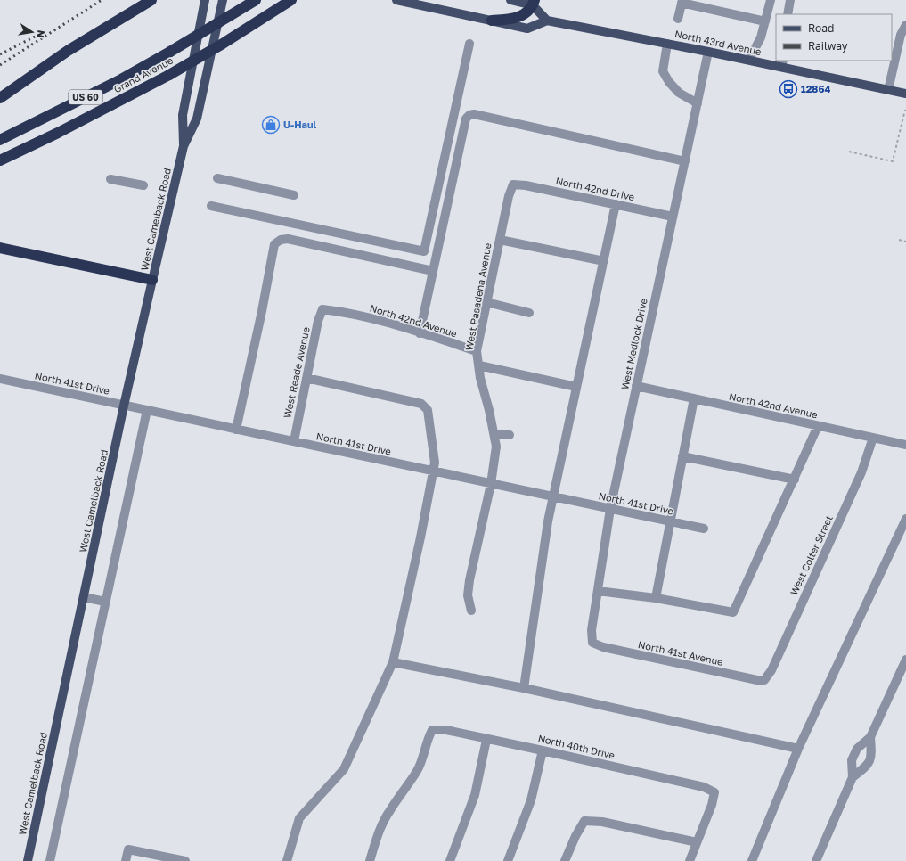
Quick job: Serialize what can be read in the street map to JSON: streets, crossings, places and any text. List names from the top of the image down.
{
  "streets": {
    "highway": ["Grand Avenue", "US 60"],
    "main road": ["North 43rd Avenue", "West Camelback Road"],
    "street": [
      "North 42nd Drive",
      "West Pasadena Avenue",
      "North 42nd Avenue",
      "West Medlock Drive",
      "West Reade Avenue",
      "North 41st Drive",
      "West Colter Street",
      "North 41st Avenue",
      "North 40th Drive"
    ]
  },
  "crossings": [
    ["North 43rd Avenue", "West Medlock Drive"],
    ["North 42nd Drive", "West Pasadena Avenue"],
    ["North 42nd Drive", "West Medlock Drive"],
    ["West Camelback Road", "North 41st Drive"],
    ["West Pasadena Avenue", "North 42nd Avenue"],
    ["West Pasadena Avenue", "North 41st Drive"],
    ["North 42nd Avenue", "West Medlock Drive"],
    ["North 42nd Avenue", "West Reade Avenue"],
    ["North 42nd Avenue", "West Colter Street"],
    ["West Medlock Drive", "North 41st Drive"],
    ["West Medlock Drive", "North 41st Avenue"],
    ["West Reade Avenue", "North 41st Drive"],
    ["West Colter Street", "North 41st Avenue"]
  ],
  "places": {
    "bus stop": ["12864"],
    "shop": ["U-Haul"]
  },
  "legend": ["Road", "Railway"],
  "north": "right"
}
